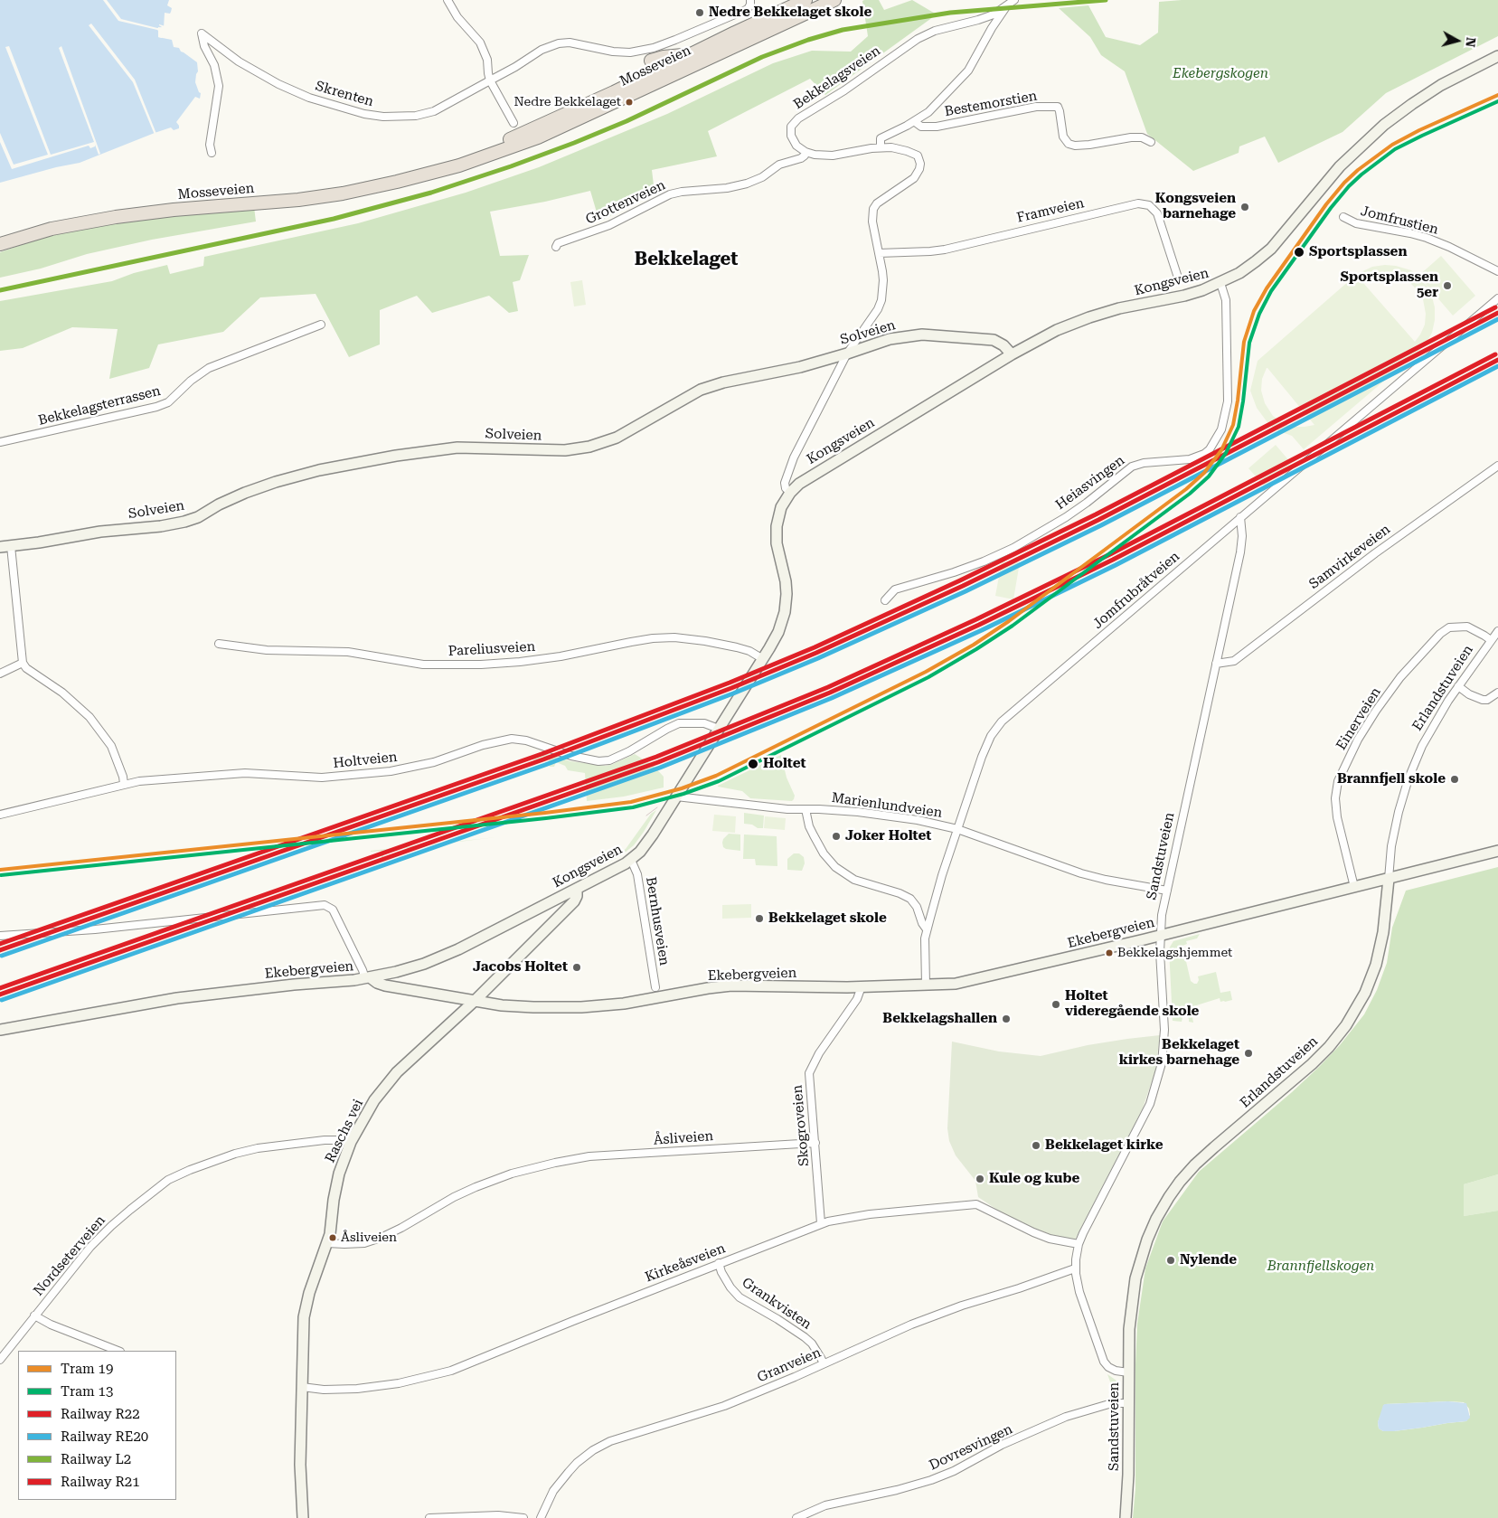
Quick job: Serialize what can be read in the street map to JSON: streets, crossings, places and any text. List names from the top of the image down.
{
  "streets": {
    "highway": ["Mosseveien"],
    "street": [
      "Bekkelagsveien",
      "Skrenten",
      "Bestemorstien",
      "Grottenveien",
      "Framveien",
      "Jomfrustien",
      "Kongsveien",
      "Solveien",
      "Bekkelagsterrassen",
      "Heiasvingen",
      "Samvirkeveien",
      "Jomfrubråtveien",
      "Pareliusveien",
      "Erlandstuveien",
      "Einerveien",
      "Holtveien",
      "Marienlundveien",
      "Sandstuveien",
      "Bernhusveien",
      "Ekebergveien",
      "Skogroveien",
      "Raschs vei",
      "Åsliveien",
      "Nordseterveien",
      "Kirkeåsveien",
      "Grankvisten",
      "Granveien",
      "Dovresvingen"
    ]
  },
  "crossings": [
    ["Bekkelagsveien", "Grottenveien"],
    ["Kongsveien", "Solveien"],
    ["Kongsveien", "Heiasvingen"],
    ["Kongsveien", "Pareliusveien"],
    ["Kongsveien", "Holtveien"],
    ["Kongsveien", "Marienlundveien"],
    ["Kongsveien", "Bernhusveien"],
    ["Kongsveien", "Ekebergveien"],
    ["Kongsveien", "Raschs vei"],
    ["Samvirkeveien", "Sandstuveien"],
    ["Jomfrubråtveien", "Marienlundveien"],
    ["Jomfrubråtveien", "Sandstuveien"],
    ["Jomfrubråtveien", "Ekebergveien"],
    ["Erlandstuveien", "Einerveien"],
    ["Erlandstuveien", "Sandstuveien"],
    ["Erlandstuveien", "Ekebergveien"],
    ["Einerveien", "Ekebergveien"],
    ["Marienlundveien", "Sandstuveien"],
    ["Sandstuveien", "Ekebergveien"],
    ["Sandstuveien", "Kirkeåsveien"],
    ["Sandstuveien", "Granveien"],
    ["Sandstuveien", "Dovresvingen"],
    ["Ekebergveien", "Skogroveien"],
    ["Ekebergveien", "Raschs vei"],
    ["Skogroveien", "Åsliveien"],
    ["Skogroveien", "Kirkeåsveien"],
    ["Raschs vei", "Åsliveien"],
    ["Raschs vei", "Nordseterveien"],
    ["Raschs vei", "Kirkeåsveien"],
    ["Kirkeåsveien", "Grankvisten"],
    ["Grankvisten", "Granveien"]
  ],
  "districts": ["Bekkelaget"],
  "parks": ["Ekebergskogen", "Brannfjellskogen"],
  "places": [
    "Nedre Bekkelaget skole",
    "Nedre Bekkelaget",
    "Kongsveien barnehage",
    "Sportsplassen",
    "Sportsplassen 5er",
    "Holtet",
    "Brannfjell skole",
    "Joker Holtet",
    "Bekkelaget skole",
    "Bekkelagshjemmet",
    "Jacobs Holtet",
    "Holtet videregående skole",
    "Bekkelagshallen",
    "Bekkelaget kirkes barnehage",
    "Bekkelaget kirke",
    "Kule og kube",
    "Åsliveien",
    "Nylende"
  ],
  "lines": [
    "rail line L2",
    "tram line 19",
    "tram line 13",
    "rail line R21",
    "rail line R22",
    "rail line RE20"
  ],
  "legend": [
    "Tram 19",
    "Tram 13",
    "Railway R22",
    "Railway RE20",
    "Railway L2",
    "Railway R21"
  ],
  "north": "right"
}
